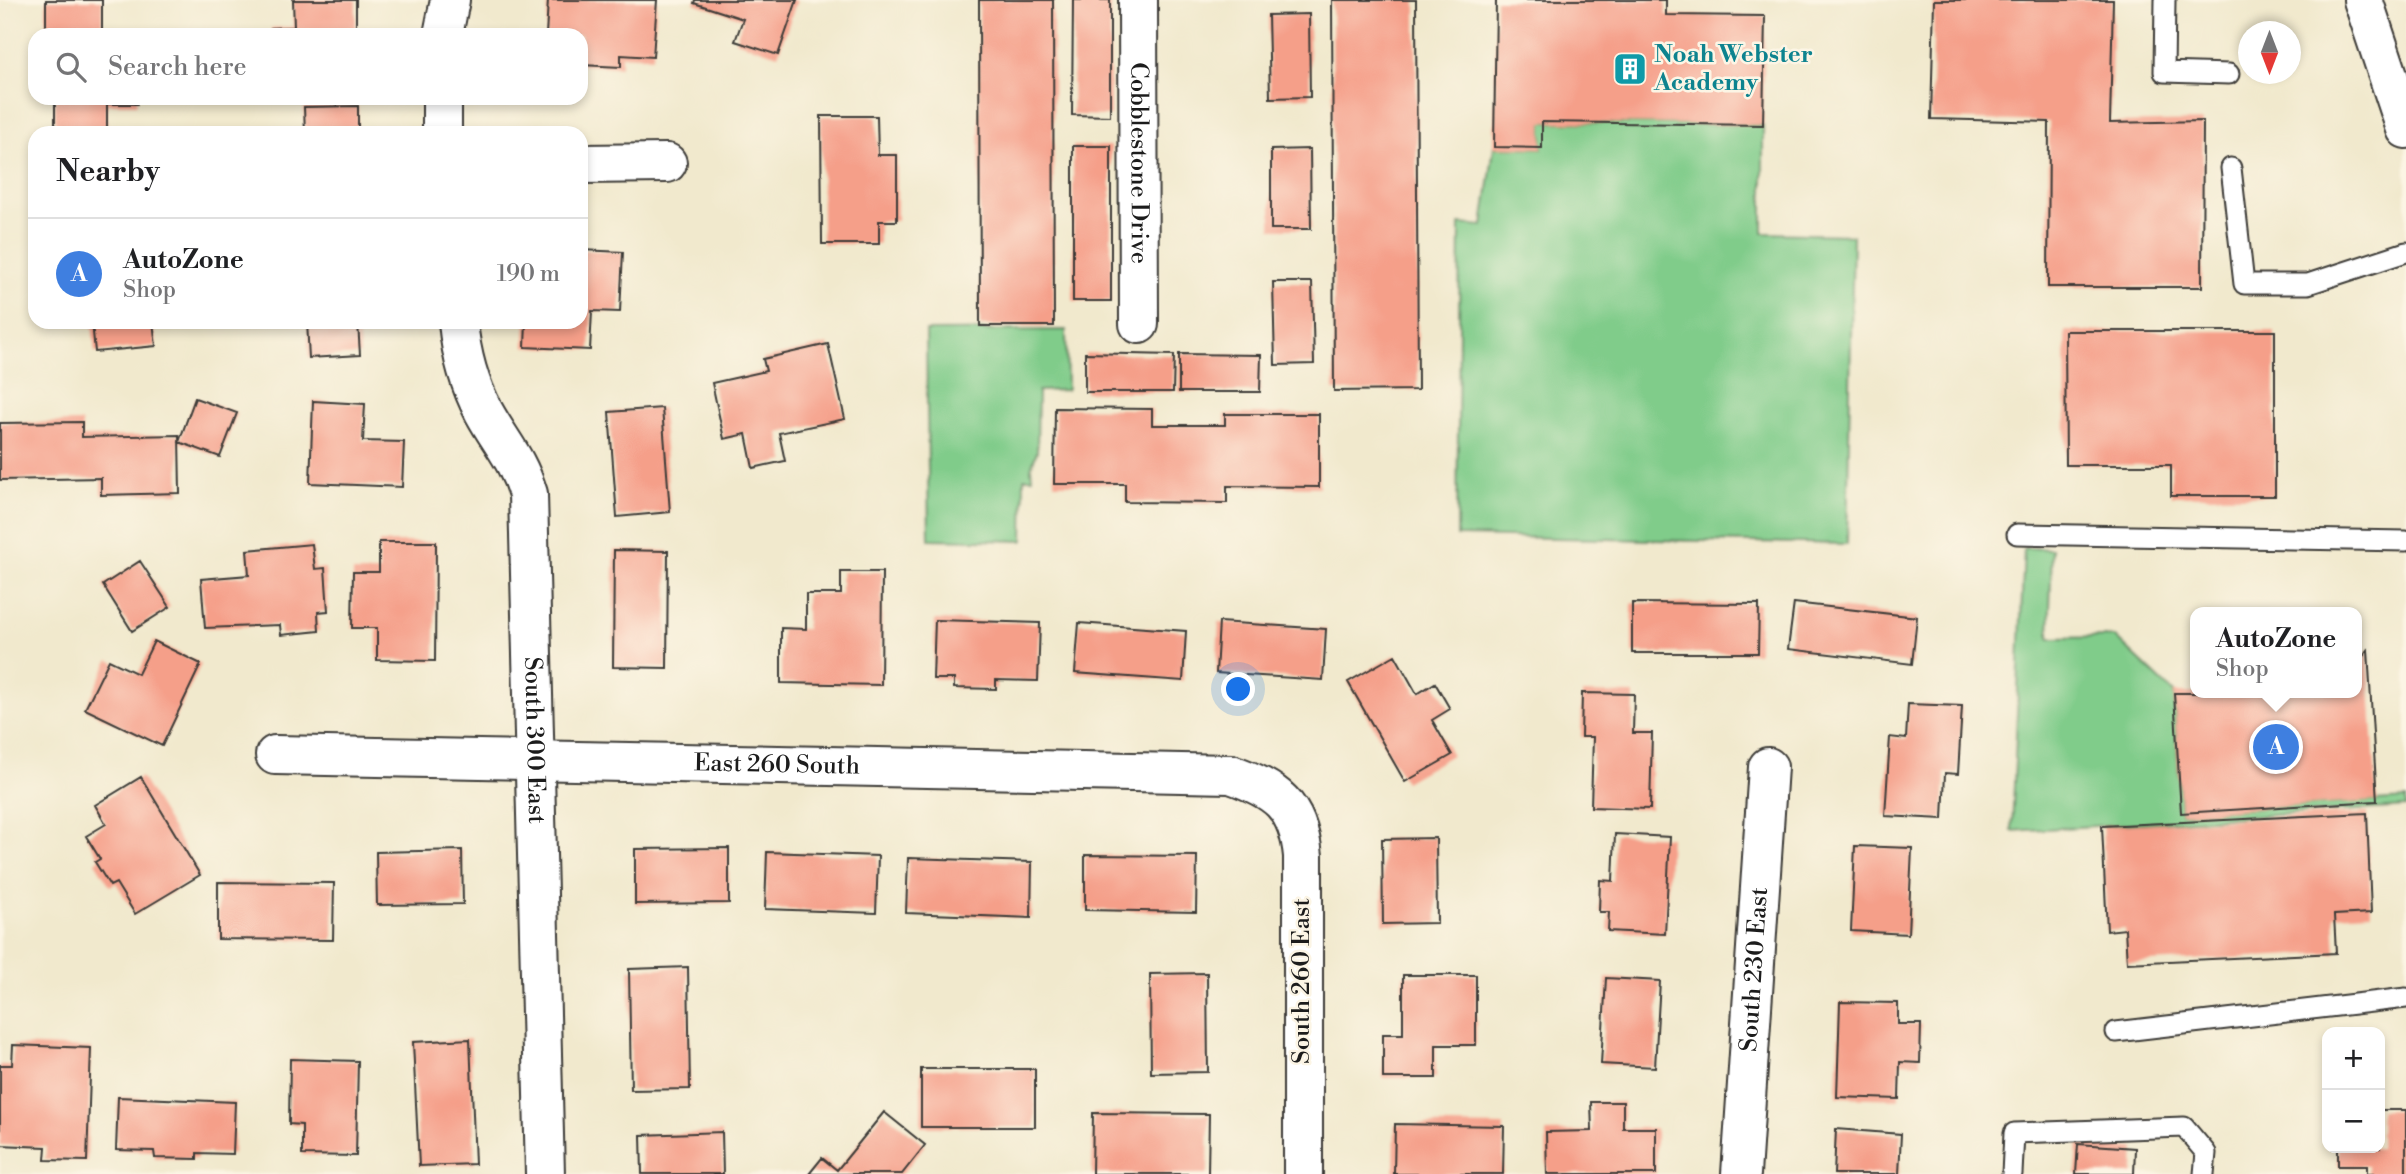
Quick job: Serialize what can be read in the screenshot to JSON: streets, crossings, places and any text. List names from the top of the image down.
{
  "streets": {
    "street": [
      "Cobblestone Drive",
      "South 300 East",
      "East 260 South",
      "South 230 East",
      "South 260 East"
    ]
  },
  "crossings": [
    ["South 300 East", "East 260 South"],
    ["East 260 South", "South 260 East"]
  ],
  "places": {
    "building": ["Noah Webster Academy"]
  },
  "north": "bottom",
  "page": {
    "search": "Search here",
    "heading": "Nearby",
    "list": [
      {
        "mark": "A",
        "name": "AutoZone",
        "note": "Shop",
        "value": "190 m"
      }
    ],
    "popup": ["AutoZone", "Shop"],
    "pins": "A",
    "map_buttons": ["+", "−"]
  }
}
